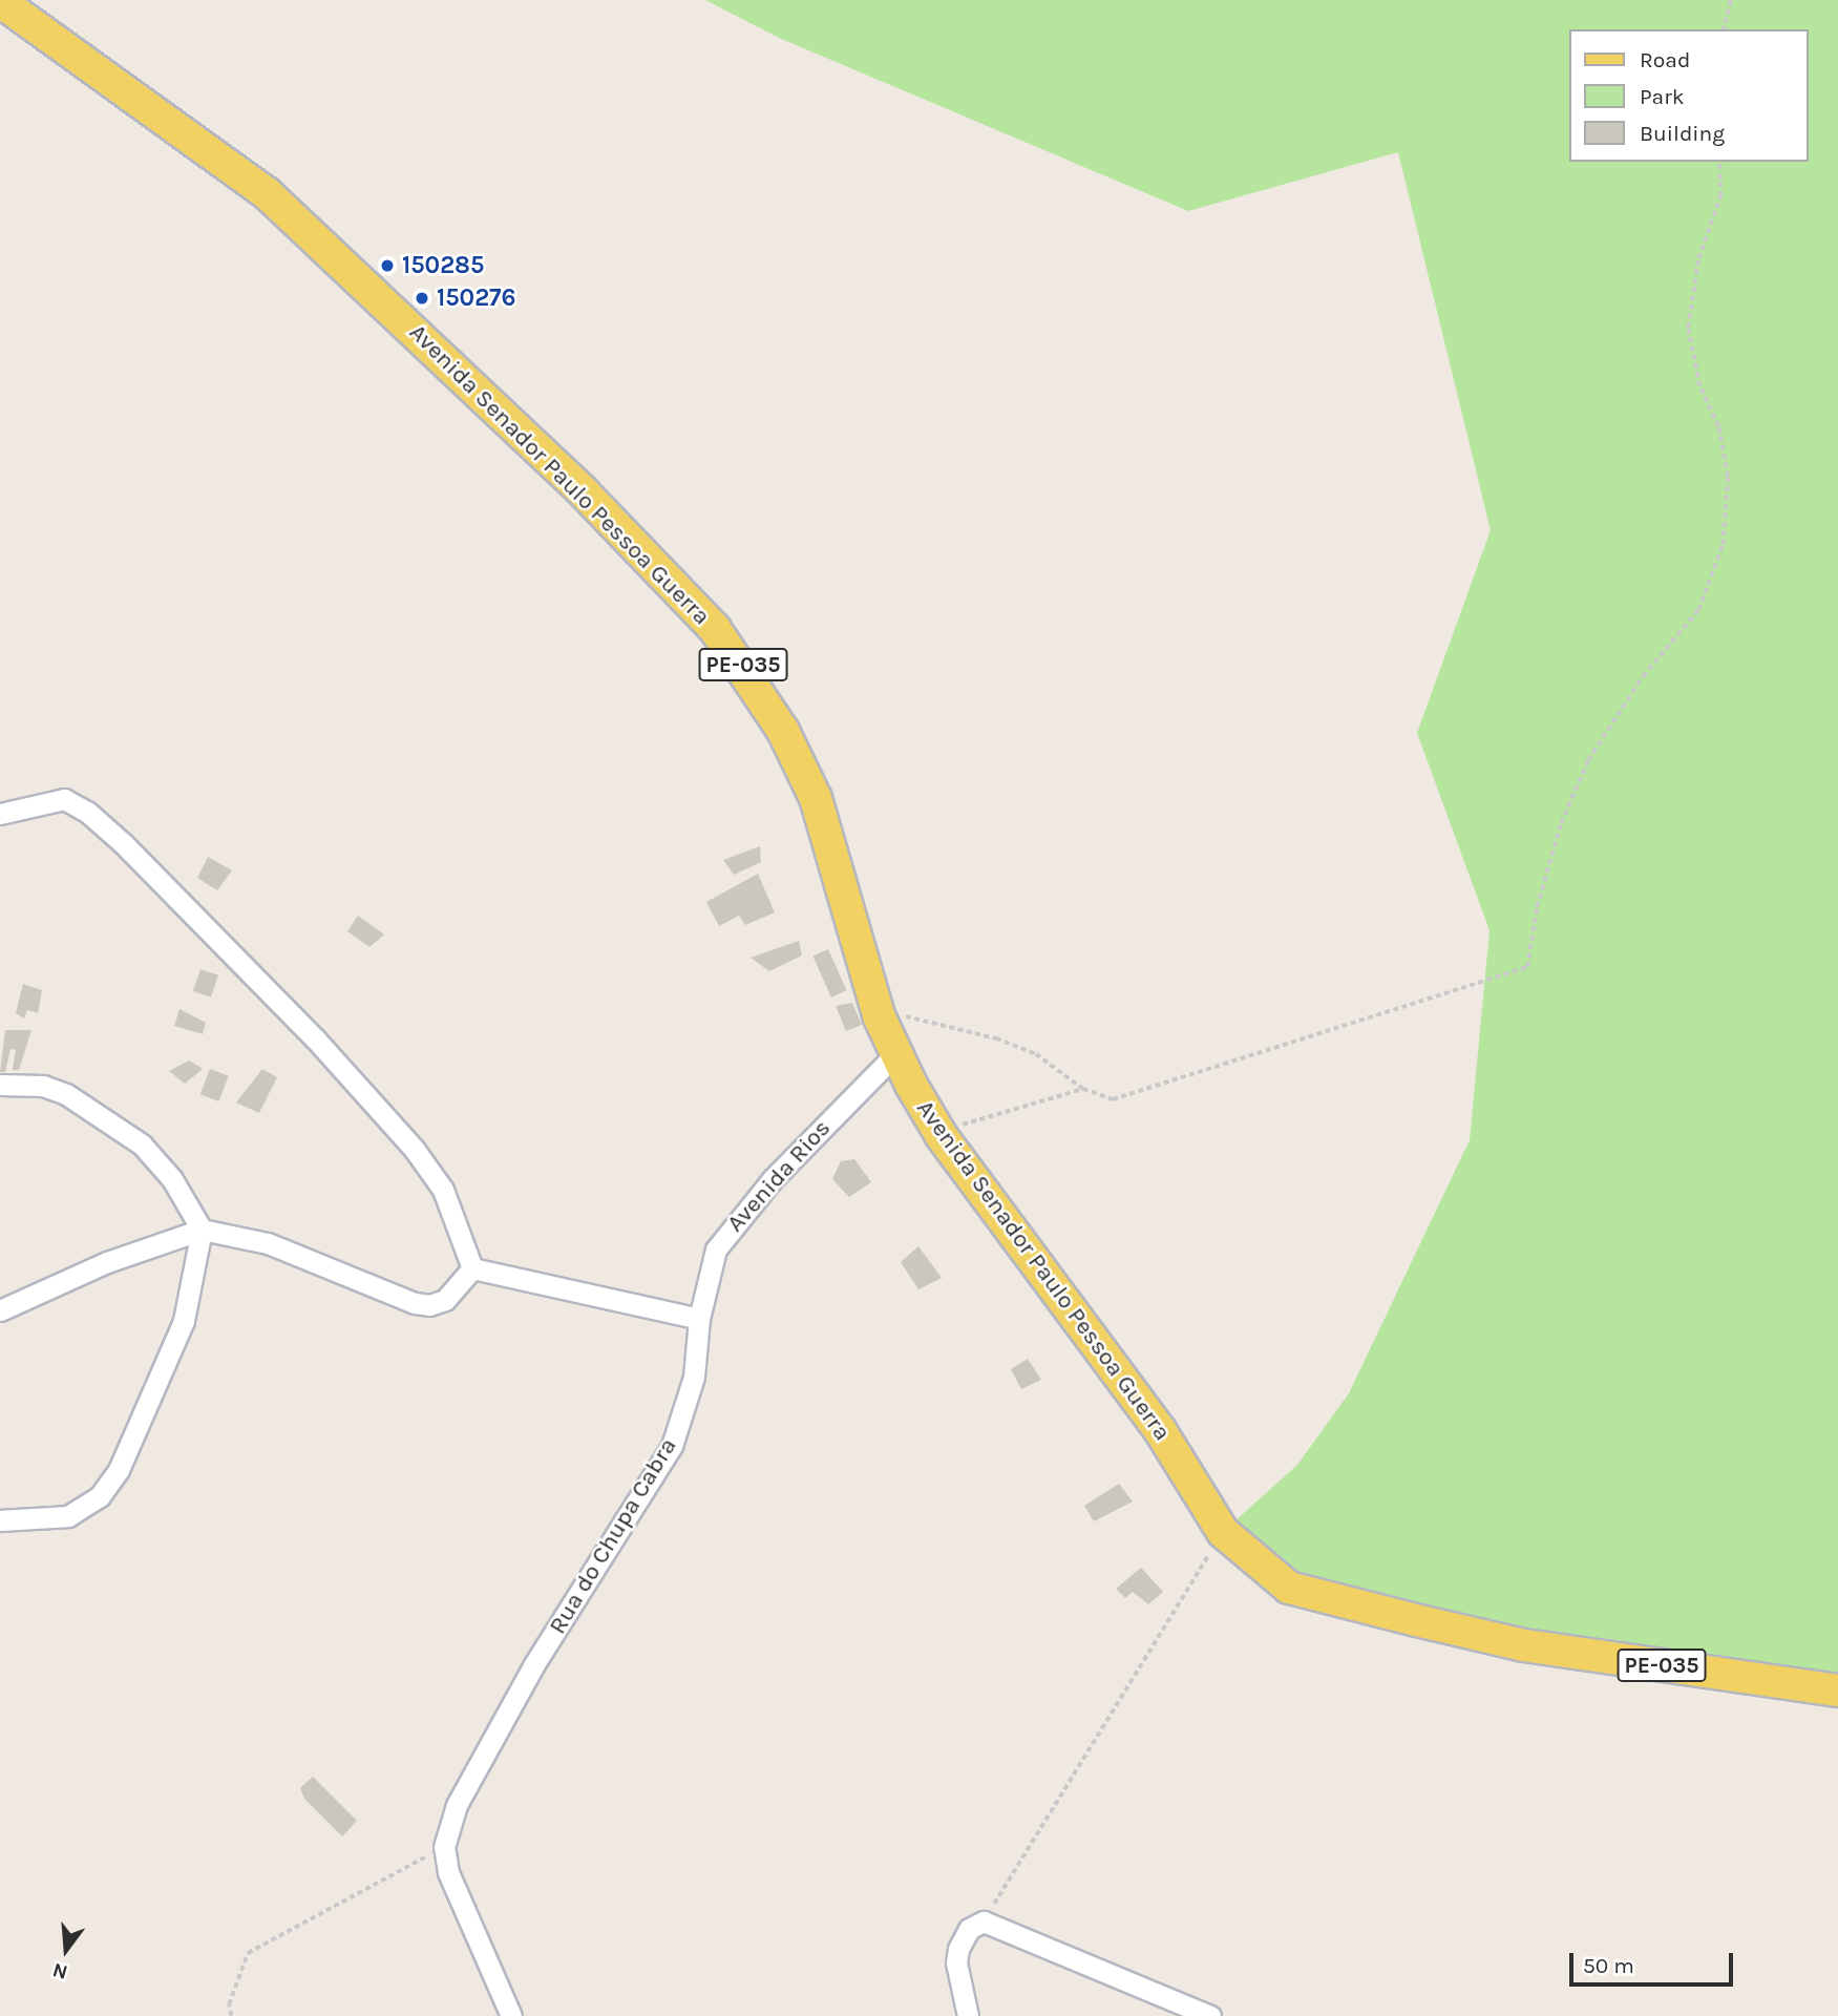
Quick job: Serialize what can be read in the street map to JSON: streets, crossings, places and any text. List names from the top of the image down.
{
  "streets": {
    "main road": ["Avenida Senador Paulo Pessoa Guerra", "PE-035"],
    "street": ["Avenida Rios", "Rua do Chupa Cabra"]
  },
  "crossings": [
    ["Avenida Senador Paulo Pessoa Guerra", "PE-035"],
    ["Avenida Senador Paulo Pessoa Guerra", "Avenida Rios"],
    ["Avenida Rios", "Rua do Chupa Cabra"]
  ],
  "places": ["150285", "150276"],
  "legend": ["Road", "Park", "Building"],
  "scale_bar": "50 m",
  "north": "bottom"
}
